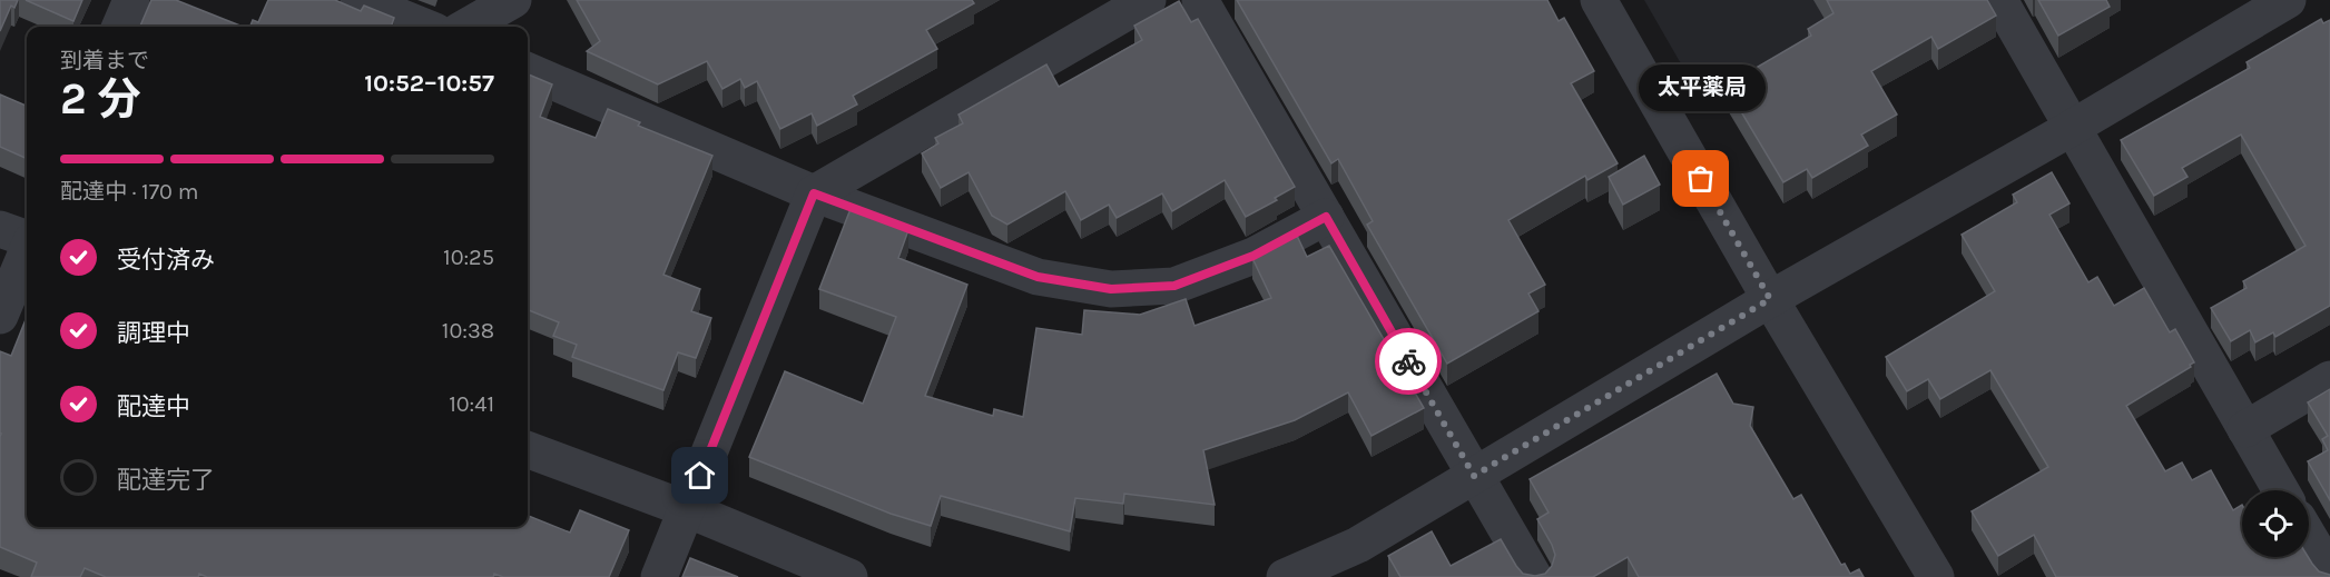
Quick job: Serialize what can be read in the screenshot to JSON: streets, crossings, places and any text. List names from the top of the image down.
{
  "places": ["太平薬局"],
  "page": {
    "heading": ["2 分", "到着まで", "10:52–10:57"],
    "bubble": "太平薬局",
    "bar": "配達中 · 170 m",
    "list": [
      ["受付済み", "10:25"],
      ["調理中", "10:38"],
      ["配達中", "10:41"],
      "配達完了"
    ]
  }
}
